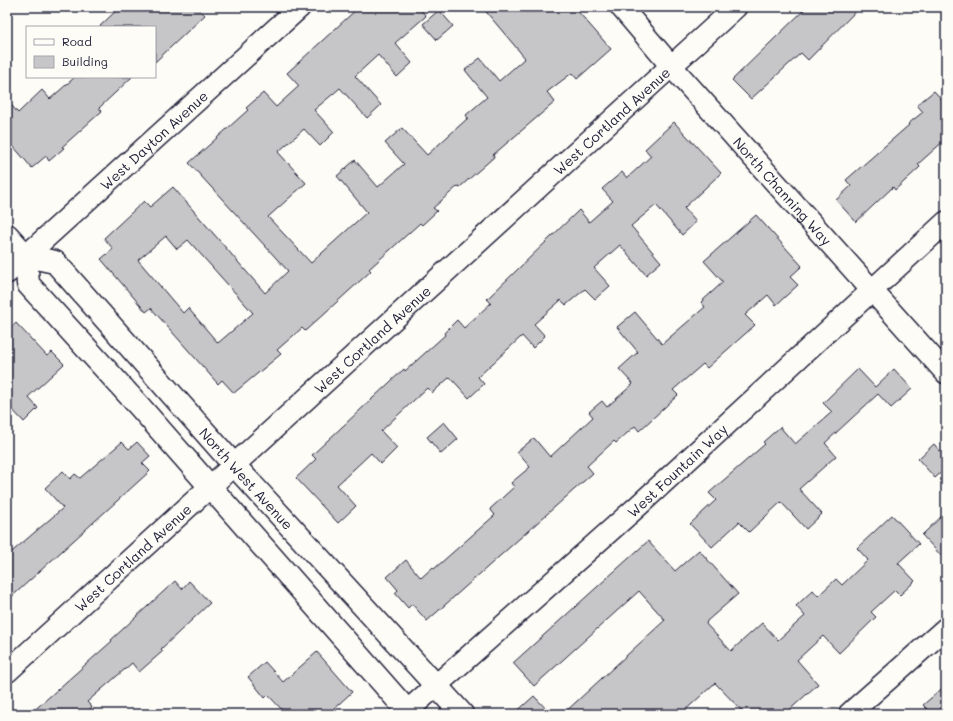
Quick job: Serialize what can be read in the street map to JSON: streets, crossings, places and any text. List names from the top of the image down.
{
  "streets": {
    "main road": ["North West Avenue"],
    "street": [
      "West Cortland Avenue",
      "West Dayton Avenue",
      "North Channing Way",
      "West Fountain Way"
    ]
  },
  "crossings": [
    ["West Cortland Avenue", "North Channing Way"],
    ["West Cortland Avenue", "North West Avenue"],
    ["West Dayton Avenue", "North West Avenue"],
    ["North Channing Way", "West Fountain Way"],
    ["West Fountain Way", "North West Avenue"]
  ],
  "legend": ["Road", "Building"]
}
